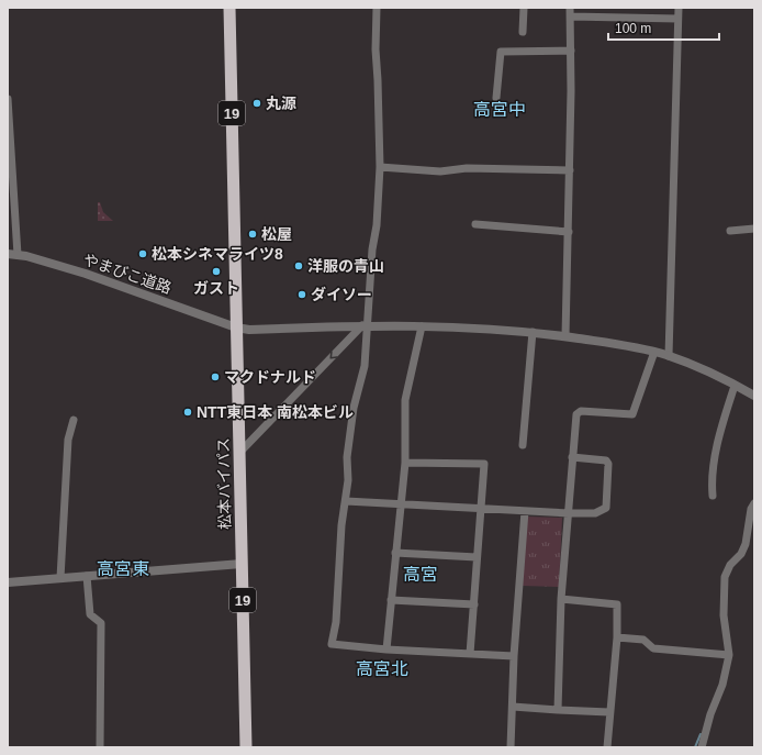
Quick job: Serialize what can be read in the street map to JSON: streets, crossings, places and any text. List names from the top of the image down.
{
  "streets": {
    "highway": ["19", "松本バイパス"],
    "street": ["やまびこ道路"]
  },
  "crossings": [
    ["やまびこ道路", "松本バイパス"]
  ],
  "districts": [
    "高宮中",
    "高宮東",
    "高宮",
    "高宮北"
  ],
  "places": [
    "丸源",
    "松屋",
    "松本シネマライツ8",
    "洋服の青山",
    "ガスト",
    "ダイソー",
    "マクドナルド",
    "NTT東日本 南松本ビル"
  ],
  "scale_bar": "100 m"
}
